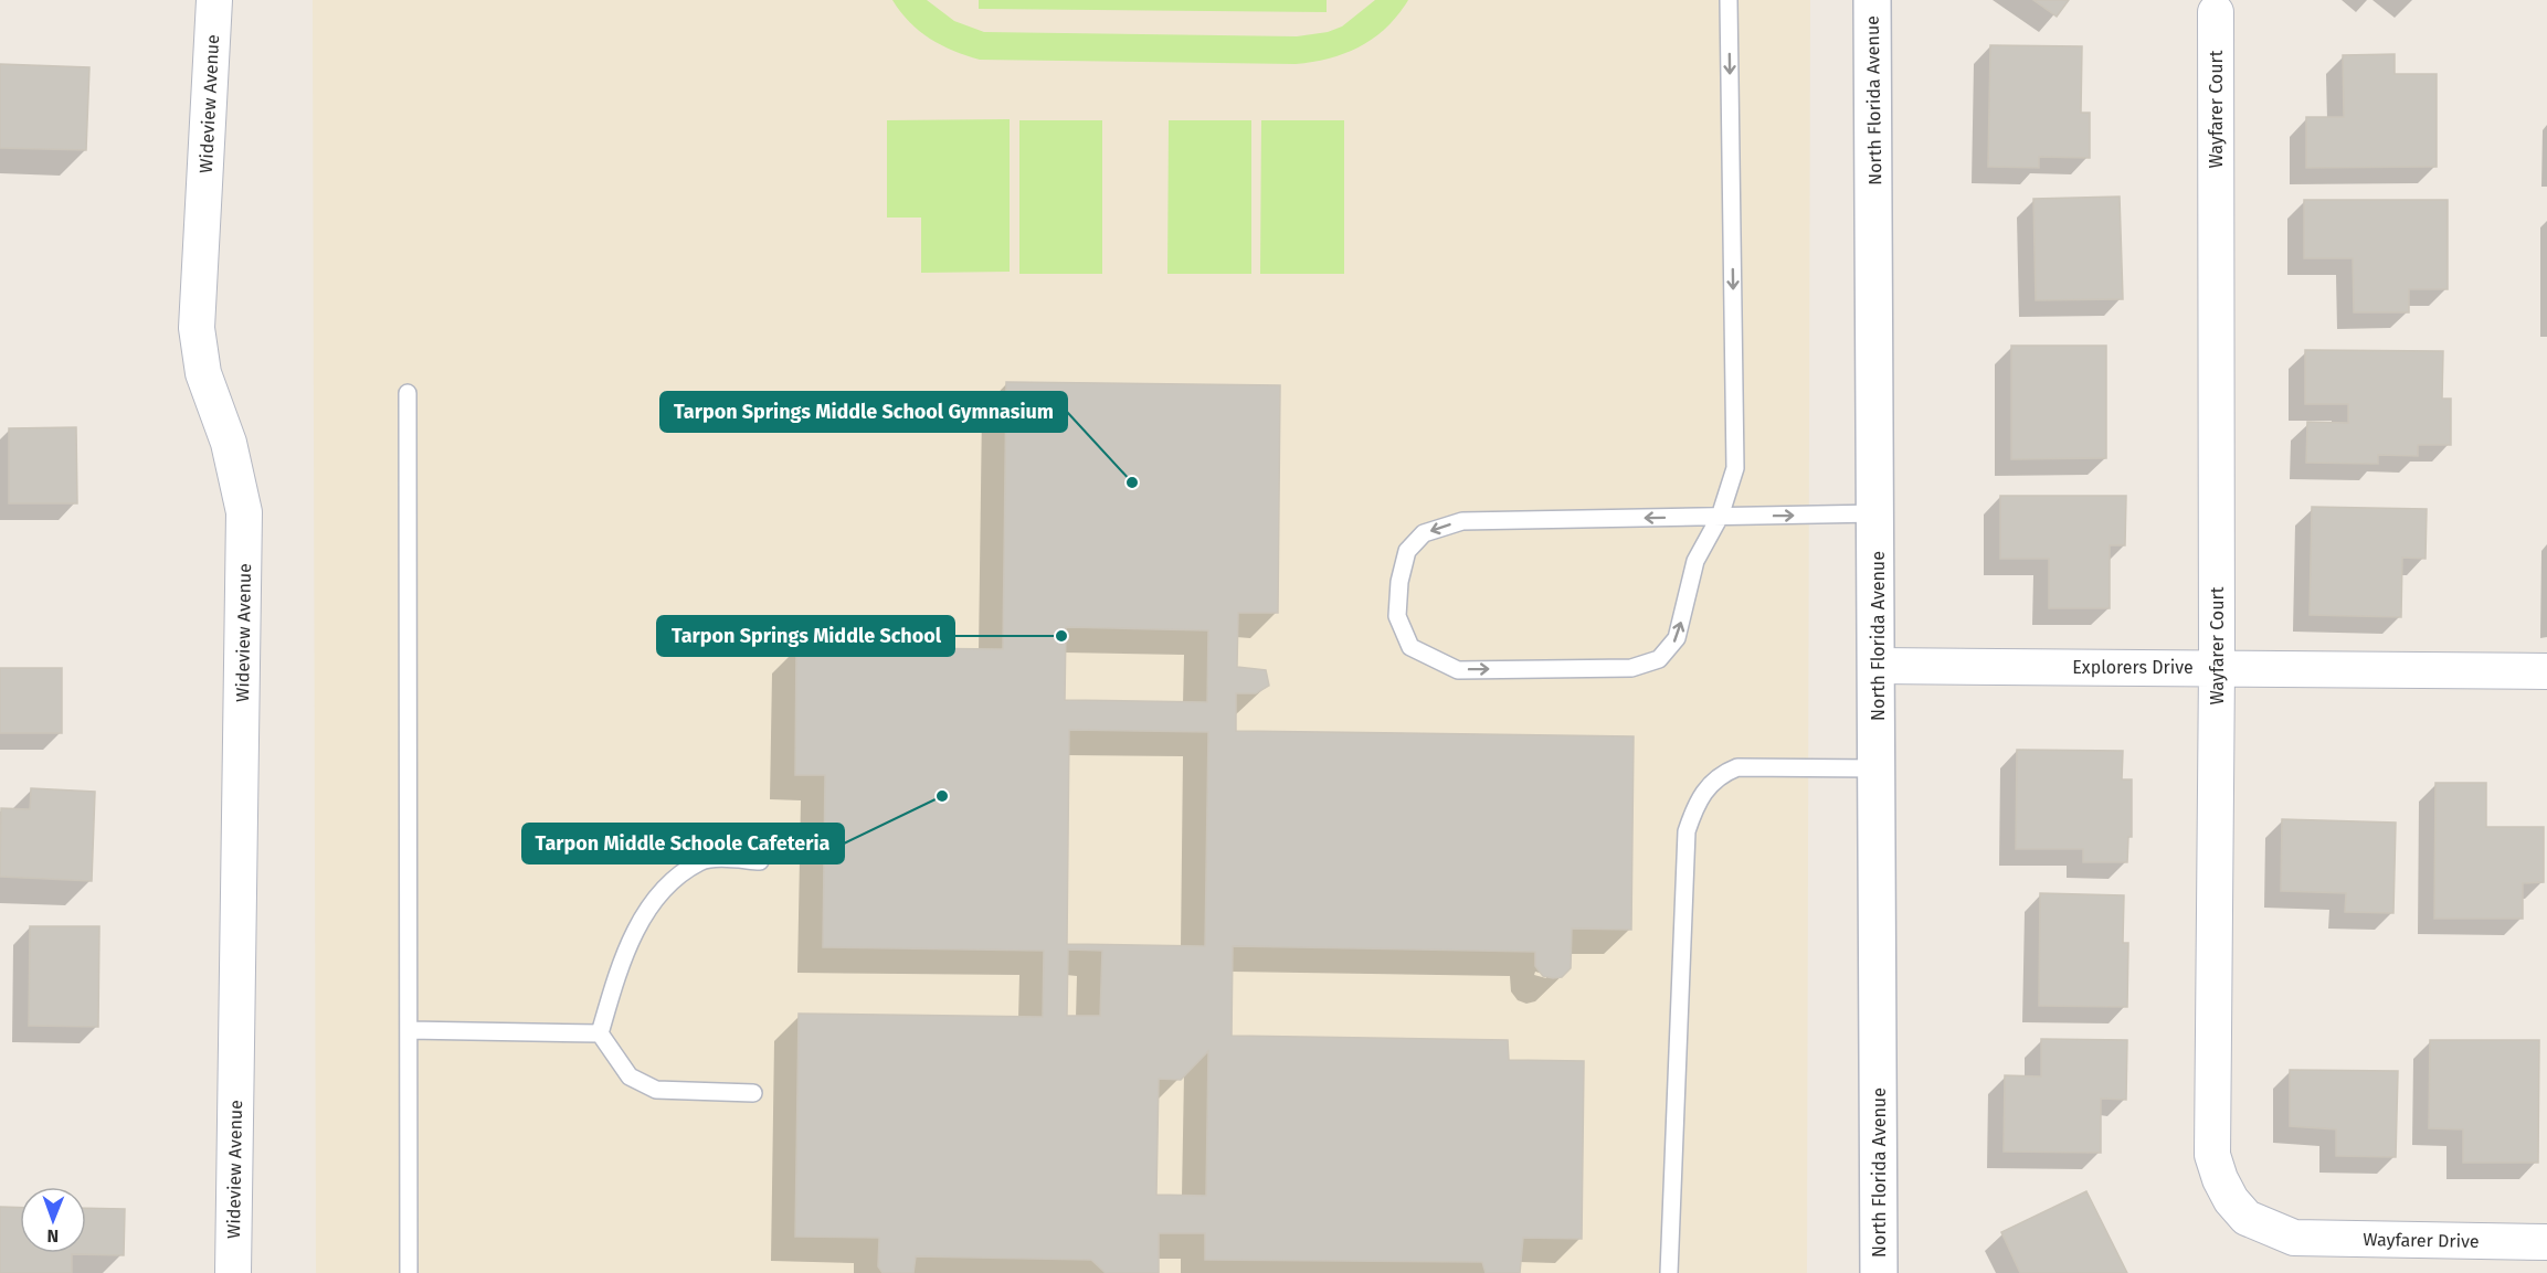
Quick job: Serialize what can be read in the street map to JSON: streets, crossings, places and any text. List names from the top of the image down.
{
  "streets": {
    "street": [
      "North Florida Avenue",
      "Wideview Avenue",
      "Wayfarer Court",
      "Explorers Drive",
      "Wayfarer Drive"
    ]
  },
  "crossings": [
    ["North Florida Avenue", "Explorers Drive"],
    ["Wayfarer Court", "Explorers Drive"],
    ["Wayfarer Court", "Wayfarer Drive"]
  ],
  "places": ["Tarpon Springs Middle School Gymnasium", "Tarpon Springs Middle School", "Tarpon Middle Schoole Cafeteria"],
  "north": "bottom"
}
